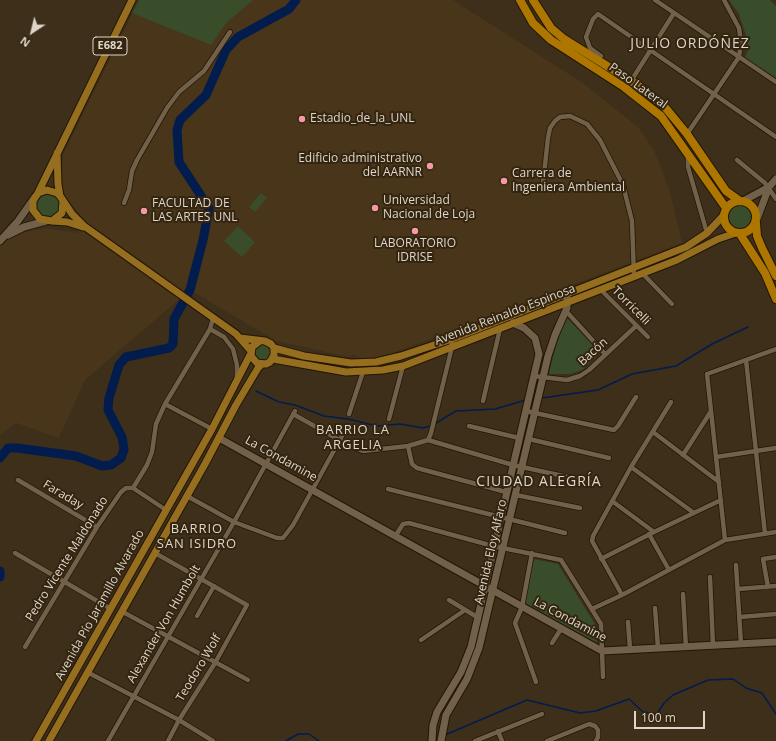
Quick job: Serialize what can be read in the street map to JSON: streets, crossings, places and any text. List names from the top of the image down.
{
  "streets": {
    "highway": ["Paso Lateral"],
    "main road": ["E682", "Avenida Reinaldo Espinosa", "Avenida Pío Jaramillo Alvarado"],
    "street": [
      "Torricelli",
      "Bacón",
      "La Condamine",
      "Faraday",
      "Avenida Eloy Alfaro",
      "Pedro Vicente Maldonado",
      "Alexander Von Humbolt",
      "Teodoro Wolf"
    ]
  },
  "crossings": [
    ["Paso Lateral", "Avenida Reinaldo Espinosa"],
    ["Torricelli", "Avenida Reinaldo Espinosa"],
    ["Torricelli", "Bacón"],
    ["Avenida Reinaldo Espinosa", "Avenida Eloy Alfaro"],
    ["Avenida Reinaldo Espinosa", "Avenida Pío Jaramillo Alvarado"],
    ["Bacón", "Avenida Eloy Alfaro"],
    ["La Condamine", "Avenida Eloy Alfaro"],
    ["La Condamine", "Avenida Pío Jaramillo Alvarado"],
    ["La Condamine", "Alexander Von Humbolt"],
    ["Faraday", "Pedro Vicente Maldonado"]
  ],
  "districts": [
    "JULIO ORDÓÑEZ",
    "BARRIO LA ARGELIA",
    "CIUDAD ALEGRÍA",
    "BARRIO SAN ISIDRO"
  ],
  "places": [
    "Estadio_de_la_UNL",
    "Edificio administrativo del AARNR",
    "Carrera de Ingeniera Ambiental",
    "Universidad Nacional de Loja",
    "FACULTAD DE LAS ARTES UNL",
    "LABORATORIO IDRISE"
  ],
  "scale_bar": "100 m",
  "north": "bottom left"
}
